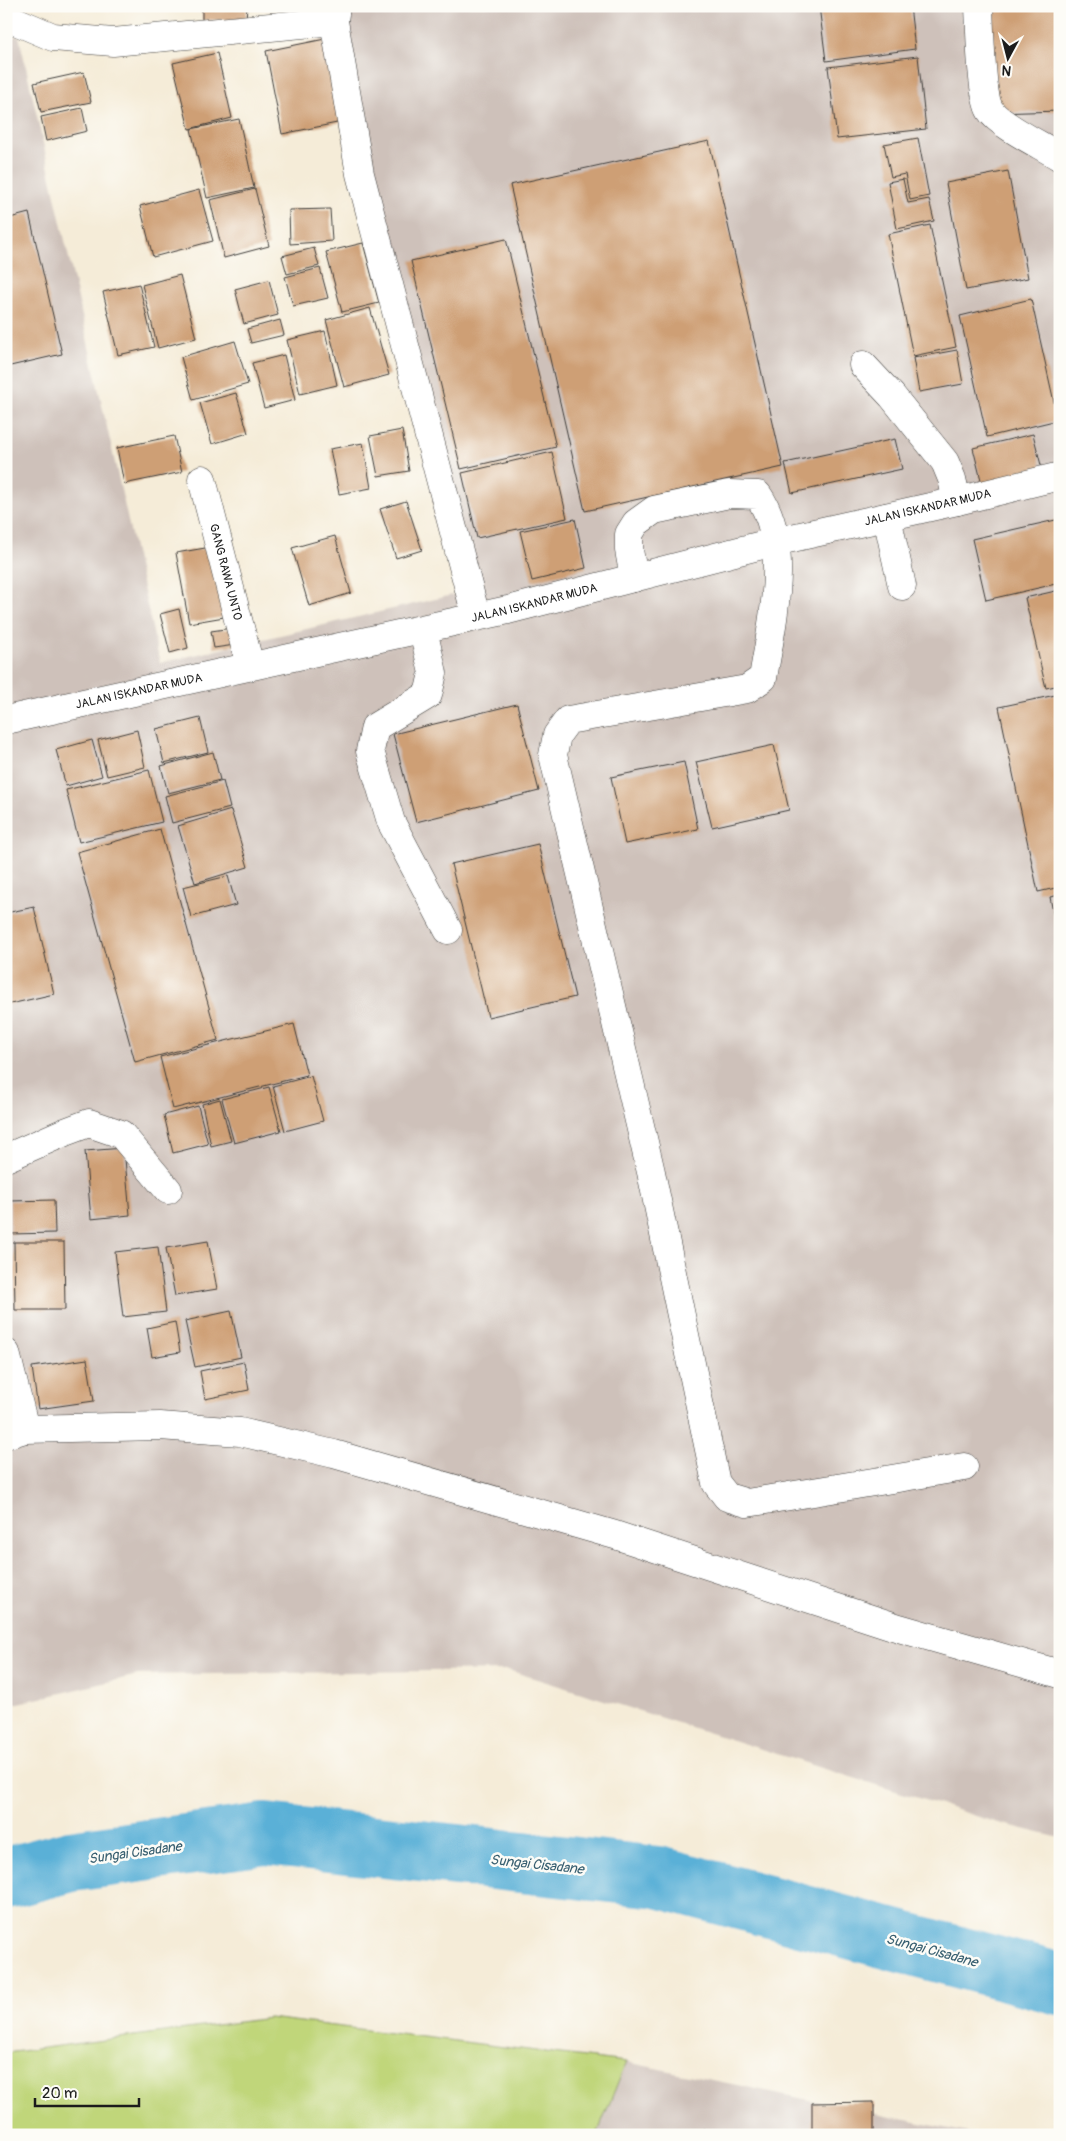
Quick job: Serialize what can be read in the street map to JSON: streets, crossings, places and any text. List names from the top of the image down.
{
  "streets": {
    "street": ["JALAN ISKANDAR MUDA", "GANG RAWA UNTO"]
  },
  "crossings": [
    ["JALAN ISKANDAR MUDA", "GANG RAWA UNTO"]
  ],
  "water": ["Sungai Cisadane"],
  "scale_bar": "20 m",
  "north": "bottom"
}
